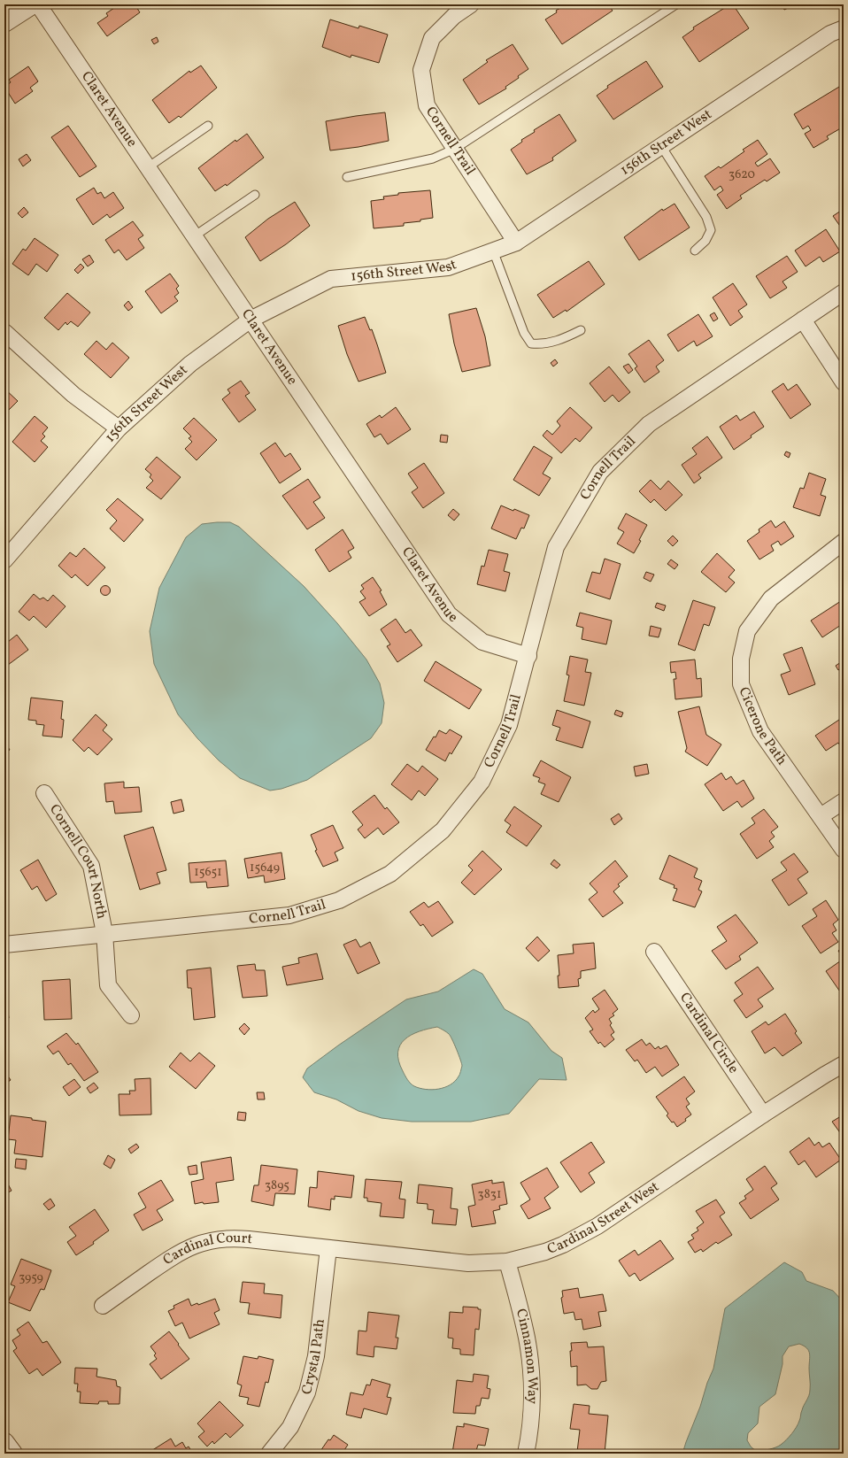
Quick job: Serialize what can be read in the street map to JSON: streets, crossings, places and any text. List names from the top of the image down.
{
  "streets": {
    "street": [
      "Claret Avenue",
      "Cornell Trail",
      "156th Street West",
      "Cicerone Path",
      "Cornell Court North",
      "Cardinal Circle",
      "Cardinal Street West",
      "Cardinal Court",
      "Crystal Path",
      "Cinnamon Way"
    ]
  },
  "crossings": [
    ["Claret Avenue", "Cornell Trail"],
    ["Claret Avenue", "156th Street West"],
    ["Cornell Trail", "156th Street West"],
    ["Cornell Trail", "Cornell Court North"],
    ["Cardinal Circle", "Cardinal Street West"],
    ["Cardinal Street West", "Cardinal Court"],
    ["Cardinal Street West", "Crystal Path"],
    ["Cardinal Street West", "Cinnamon Way"],
    ["Cardinal Court", "Crystal Path"]
  ],
  "house_numbers": [
    "3620",
    "15649",
    "15651",
    "3895",
    "3831",
    "3959"
  ]
}
